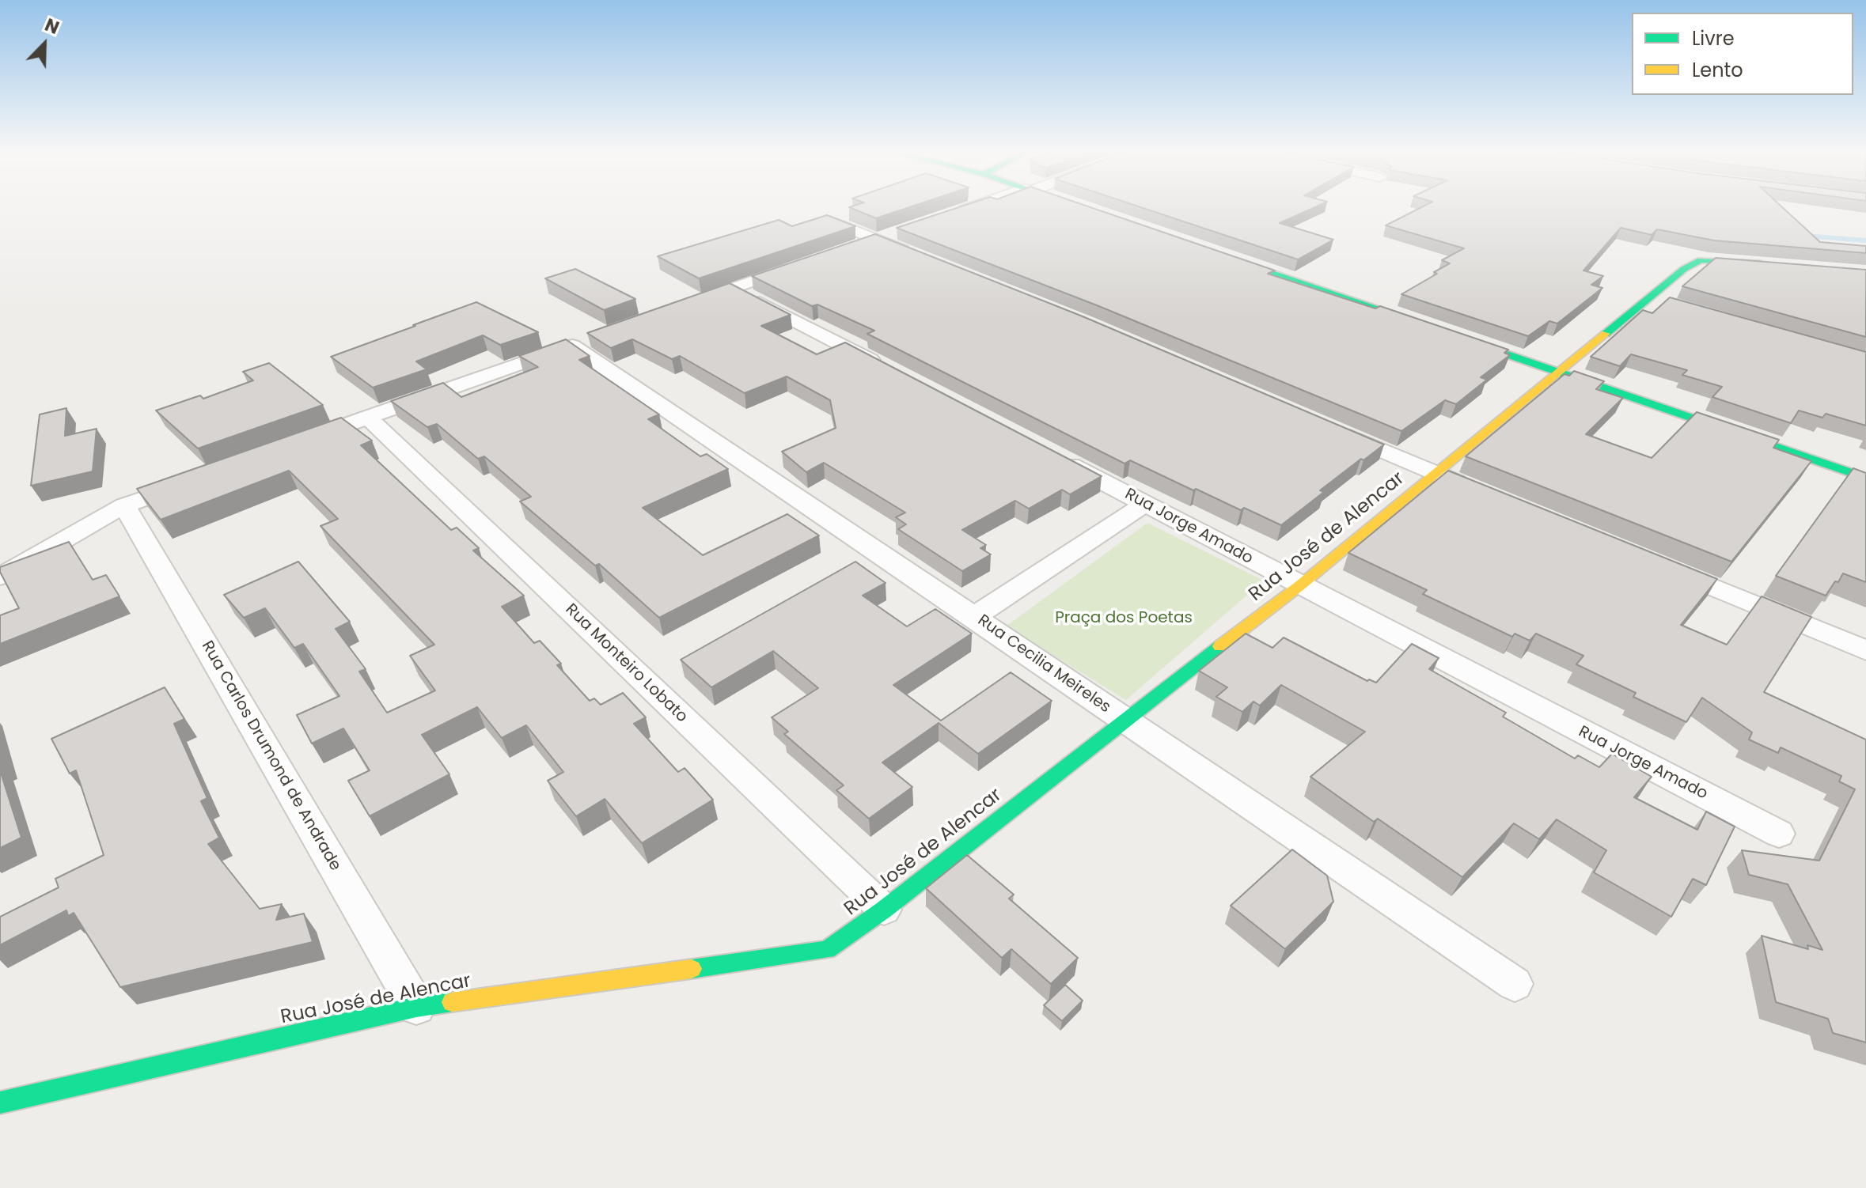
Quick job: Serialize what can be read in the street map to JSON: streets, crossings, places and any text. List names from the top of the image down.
{
  "streets": {
    "street": [
      "Rua Jorge Amado",
      "Rua José de Alencar",
      "Rua Monteiro Lobato",
      "Rua Cecilia Meireles",
      "Rua Carlos Drumond de Andrade"
    ]
  },
  "crossings": [
    ["Rua Jorge Amado", "Rua José de Alencar"],
    ["Rua José de Alencar", "Rua Monteiro Lobato"],
    ["Rua José de Alencar", "Rua Cecilia Meireles"],
    ["Rua José de Alencar", "Rua Carlos Drumond de Andrade"],
    ["Rua Monteiro Lobato", "Rua Cecilia Meireles"]
  ],
  "parks": ["Praça dos Poetas"],
  "legend": ["Livre", "Lento"],
  "north": "top right"
}
